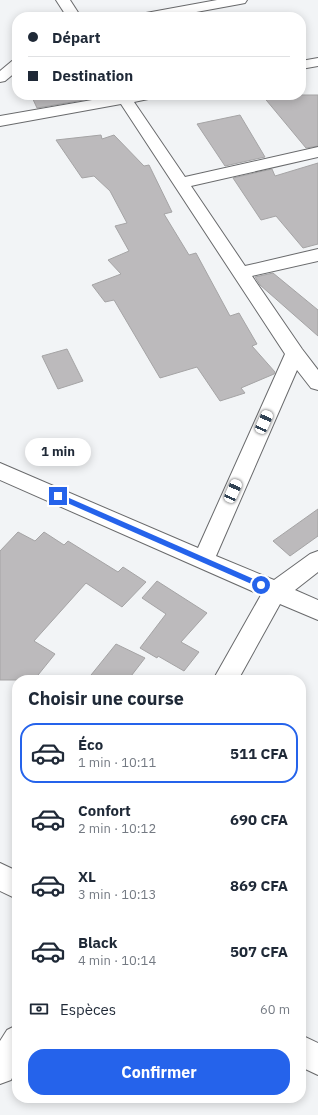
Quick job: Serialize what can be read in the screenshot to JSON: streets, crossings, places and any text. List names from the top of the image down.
{
  "page": {
    "banner": ["Départ", "Destination"],
    "bubble": "1 min",
    "heading": "Choisir une course",
    "list": [
      {
        "name": "Éco",
        "note": "1 min · 10:11",
        "value": "511 CFA"
      },
      {
        "name": "Confort",
        "note": "2 min · 10:12",
        "value": "690 CFA"
      },
      {
        "name": "XL",
        "note": "3 min · 10:13",
        "value": "869 CFA"
      },
      {
        "name": "Black",
        "note": "4 min · 10:14",
        "value": "507 CFA"
      }
    ],
    "pay": ["Espèces", "60 m"],
    "buttons": "Confirmer"
  }
}
